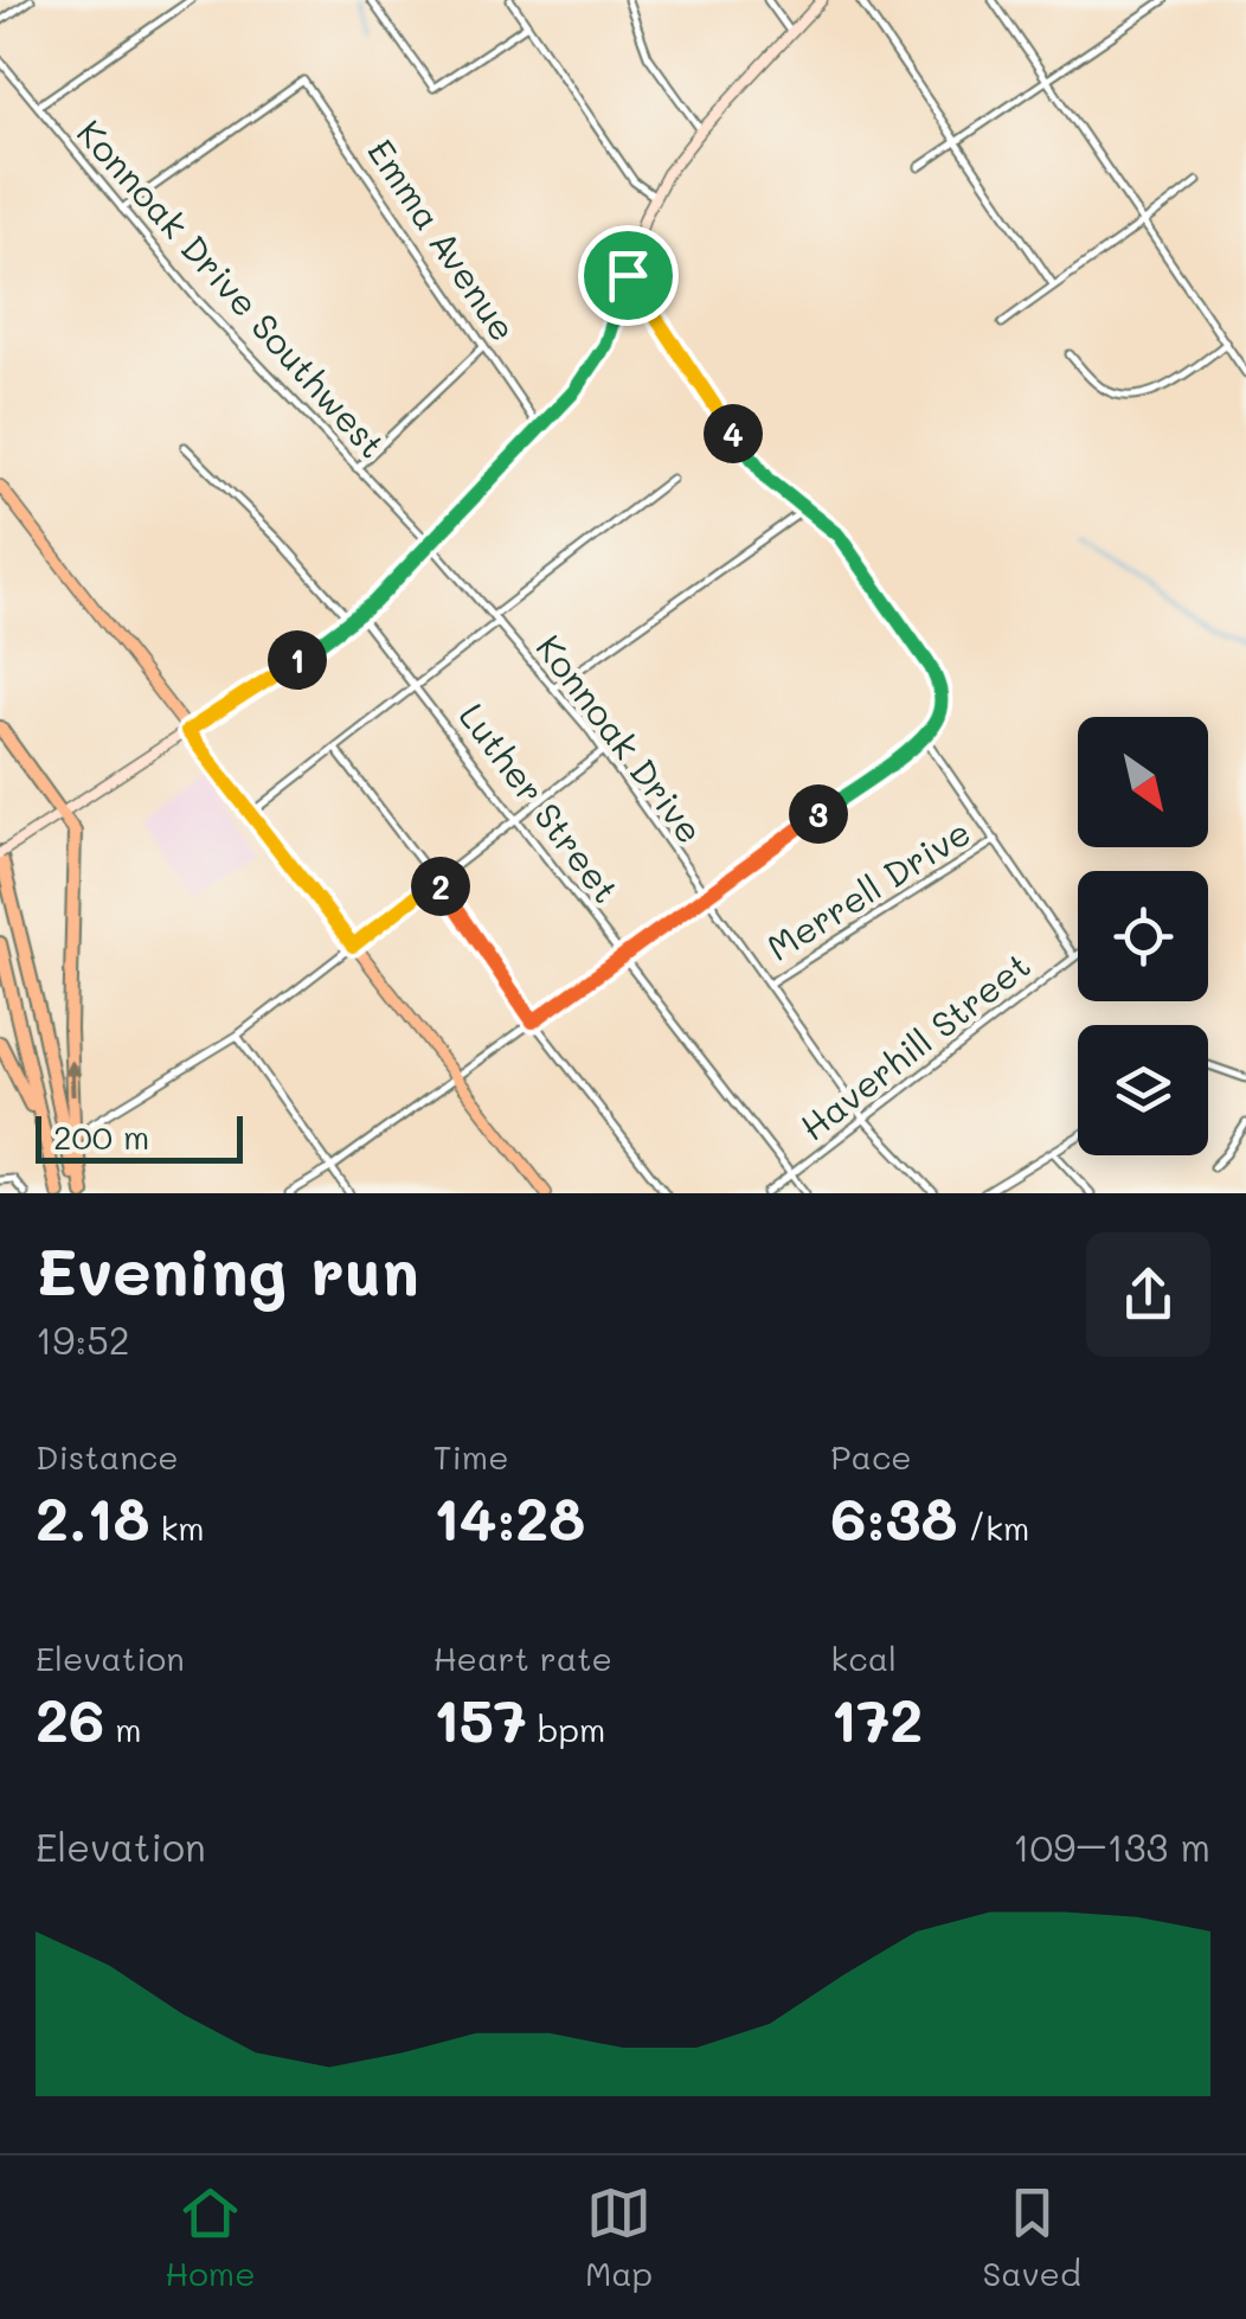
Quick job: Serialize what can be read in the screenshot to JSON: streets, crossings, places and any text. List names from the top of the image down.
{
  "streets": {
    "street": [
      "Emma Avenue",
      "Konnoak Drive Southwest",
      "Konnoak Drive",
      "Luther Street",
      "Merrell Drive",
      "Haverhill Street"
    ]
  },
  "crossings": [
    ["Emma Avenue", "Konnoak Drive Southwest"],
    ["Konnoak Drive Southwest", "Konnoak Drive"],
    ["Konnoak Drive", "Merrell Drive"],
    ["Konnoak Drive", "Haverhill Street"],
    ["Luther Street", "Haverhill Street"]
  ],
  "scale_bar": "200 m",
  "north": "bottom right",
  "page": {
    "pins": [
      "4",
      "1",
      "3",
      "2"
    ],
    "scale": "200 m",
    "heading": ["Evening run", "19:52"],
    "stats": [
      ["Distance", "2.18 km"],
      ["Time", "14:28"],
      ["Pace", "6:38 /km"],
      ["Elevation", "26 m"],
      ["Heart rate", "157 bpm"],
      ["kcal", "172"]
    ],
    "chart": ["Elevation", "109–133 m"],
    "tabs": ["Home", "Map", "Saved"]
  }
}
